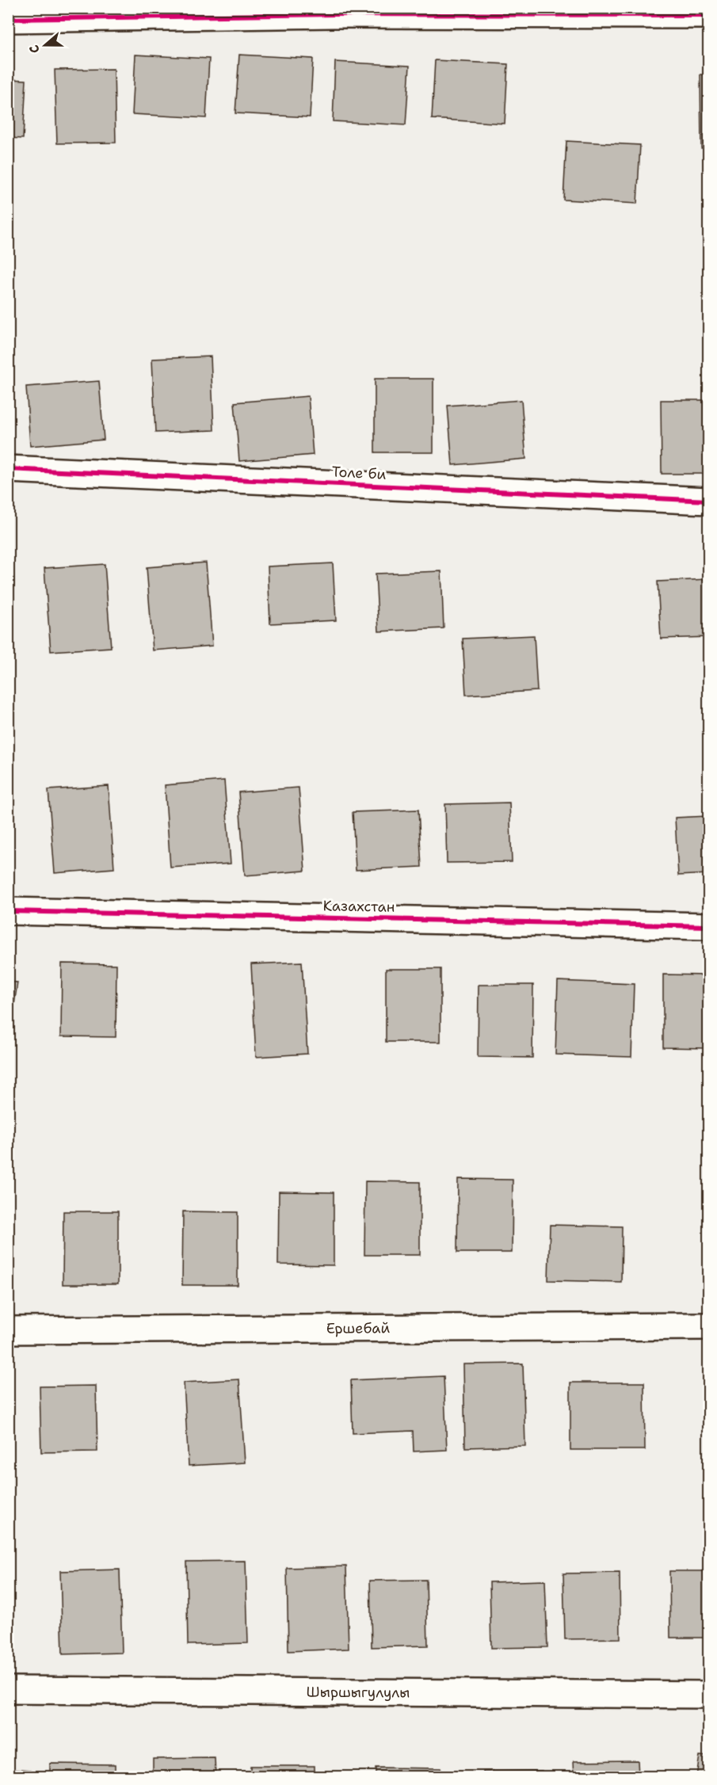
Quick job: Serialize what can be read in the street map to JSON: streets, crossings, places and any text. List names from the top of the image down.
{
  "streets": {
    "street": [
      "Толе би",
      "Казахстан",
      "Ершебай",
      "Шыршыгулулы"
    ]
  },
  "north": "left"
}
